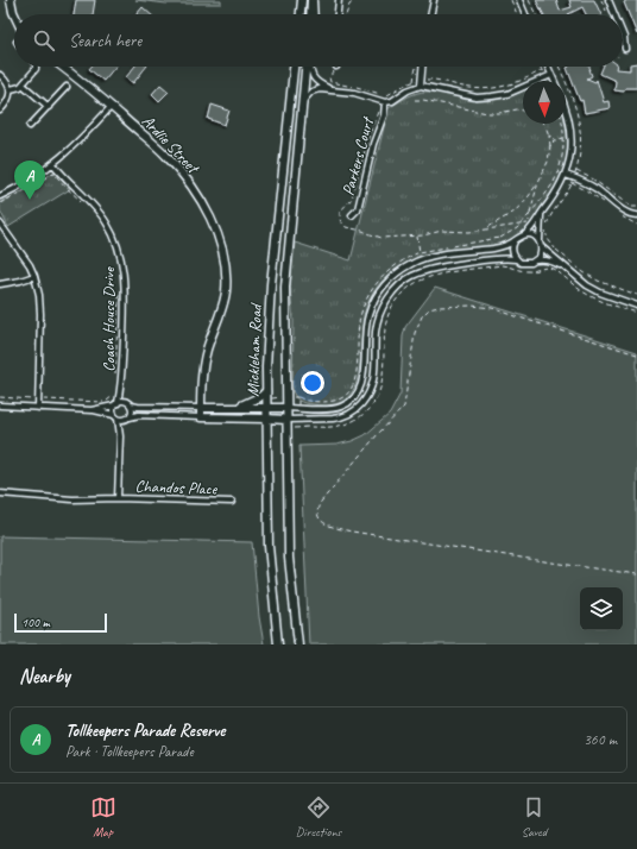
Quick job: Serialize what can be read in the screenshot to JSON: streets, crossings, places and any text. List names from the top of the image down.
{
  "streets": {
    "main road": ["Ardlie Street", "Mickleham Road"],
    "street": ["Parkers Court", "Coach House Drive", "Chandos Place"]
  },
  "scale_bar": "100 m",
  "north": "bottom",
  "page": {
    "search": "Search here",
    "pins": "A",
    "scale": "100 m",
    "heading": "Nearby",
    "list": [
      {
        "mark": "A",
        "name": "Tollkeepers Parade Reserve",
        "note": "Park · Tollkeepers Parade",
        "value": "360 m"
      }
    ],
    "nav": ["Map", "Directions", "Saved"]
  }
}
